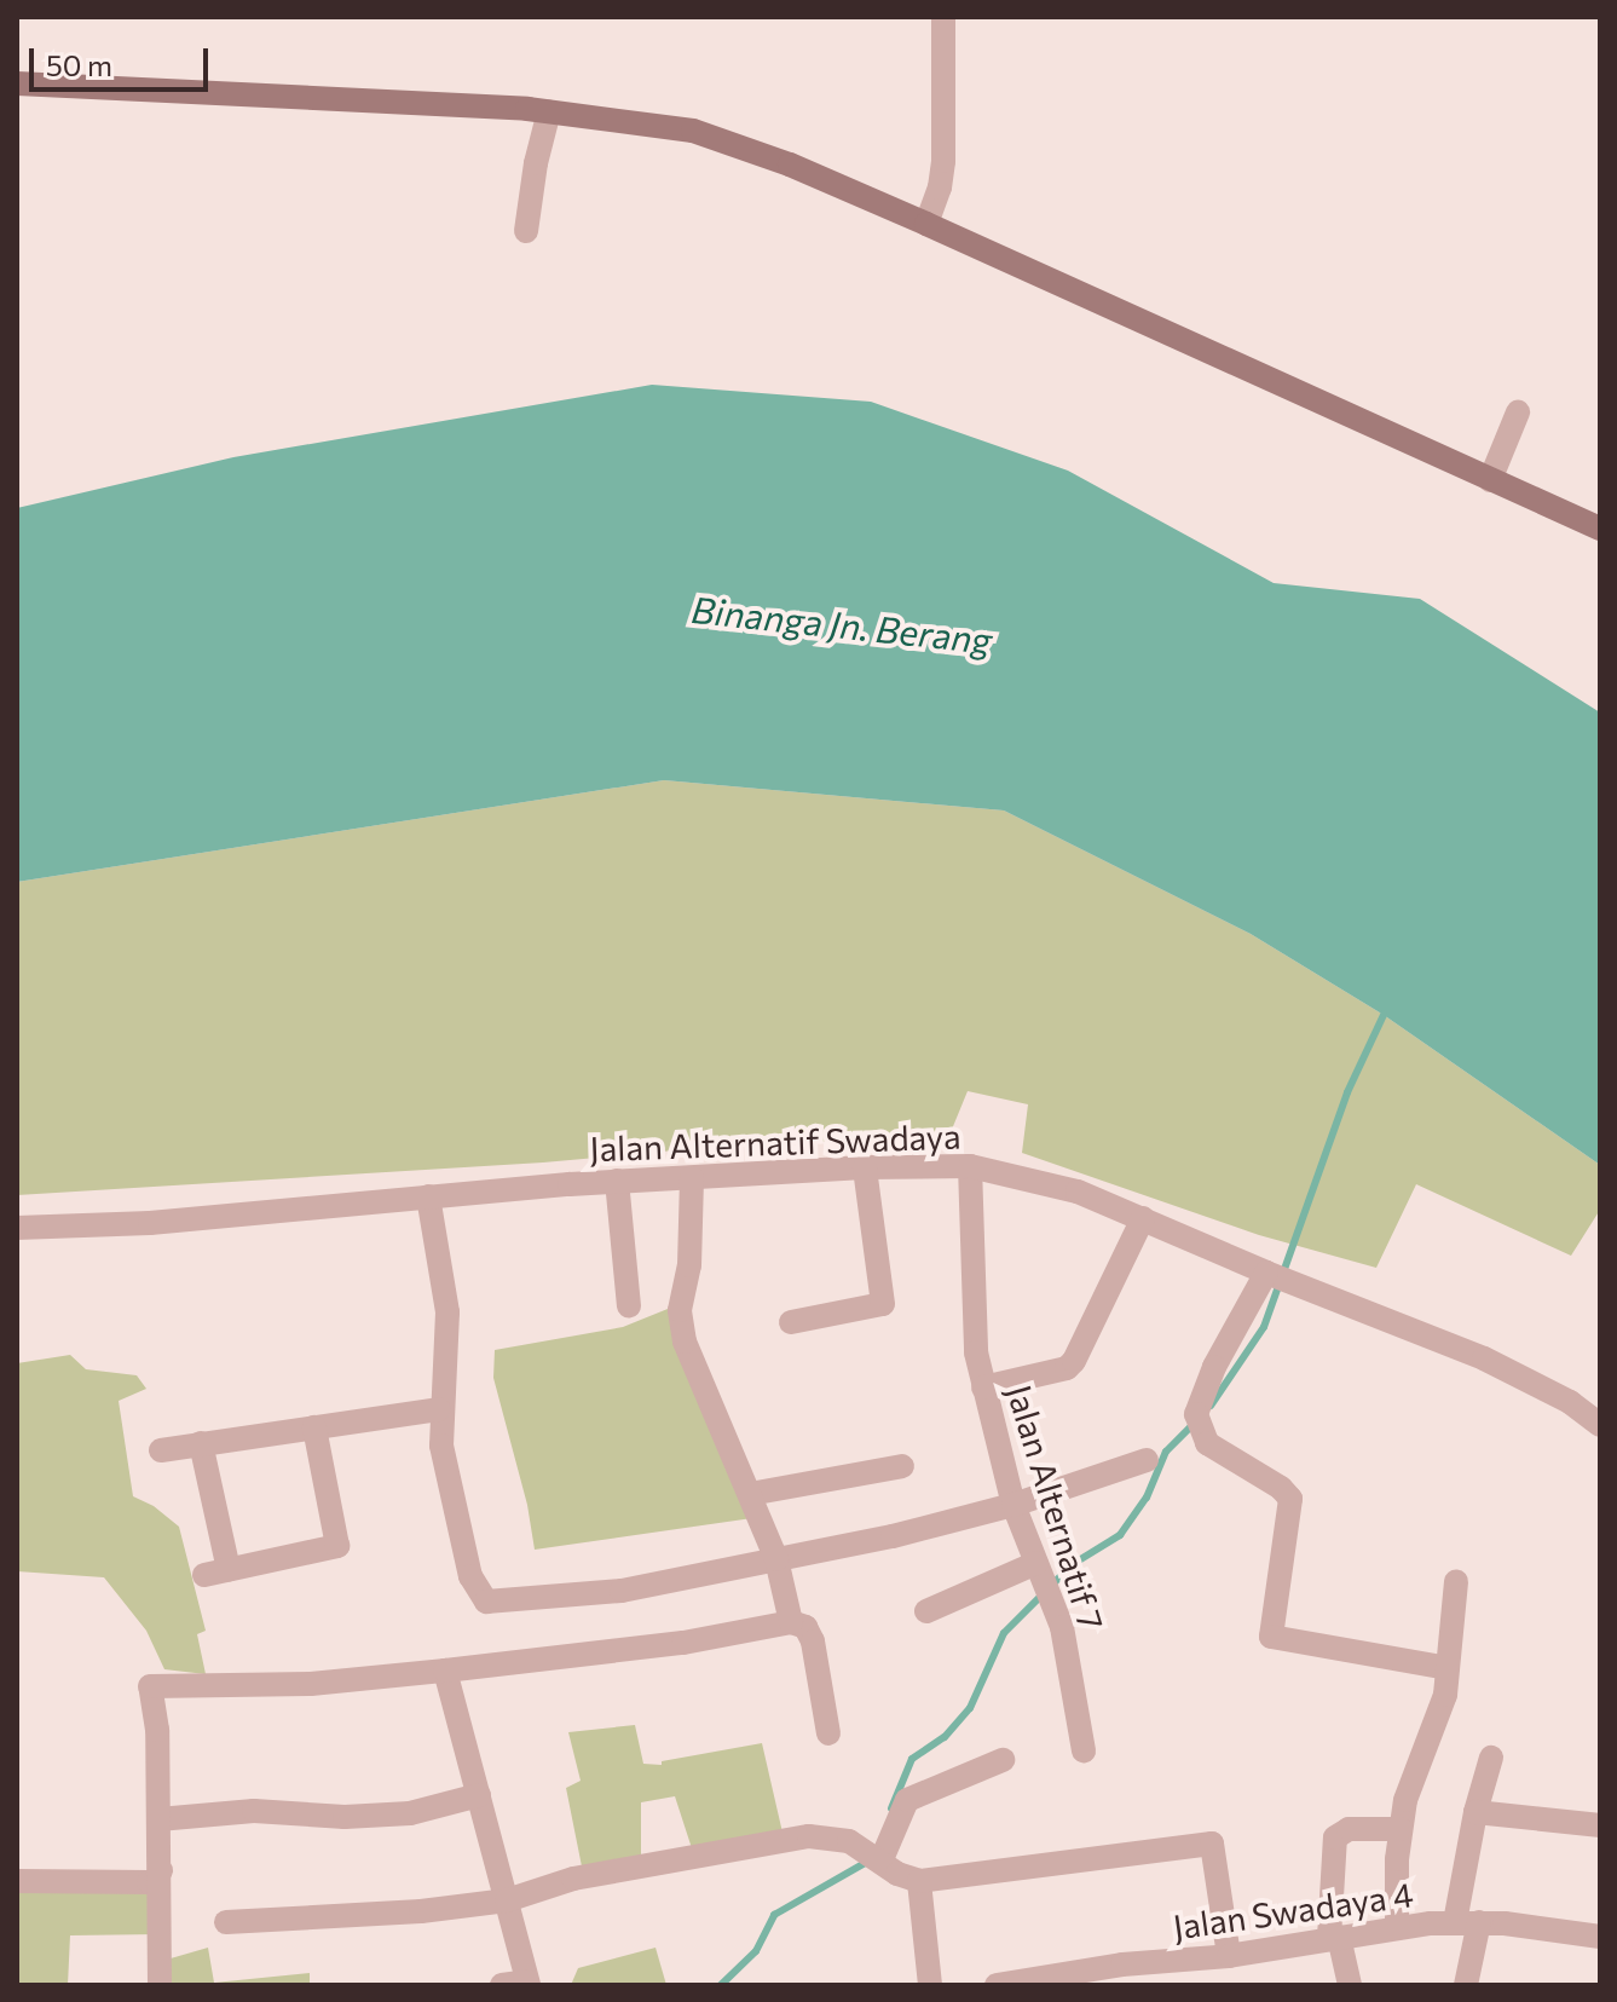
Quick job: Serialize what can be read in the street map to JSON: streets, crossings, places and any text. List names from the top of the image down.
{
  "streets": {
    "street": ["Jalan Alternatif Swadaya", "Jalan Alternatif 7", "Jalan Swadaya 4"]
  },
  "crossings": [
    ["Jalan Alternatif Swadaya", "Jalan Alternatif 7"]
  ],
  "water": ["Binanga Jn. Berang"],
  "scale_bar": "50 m"
}
